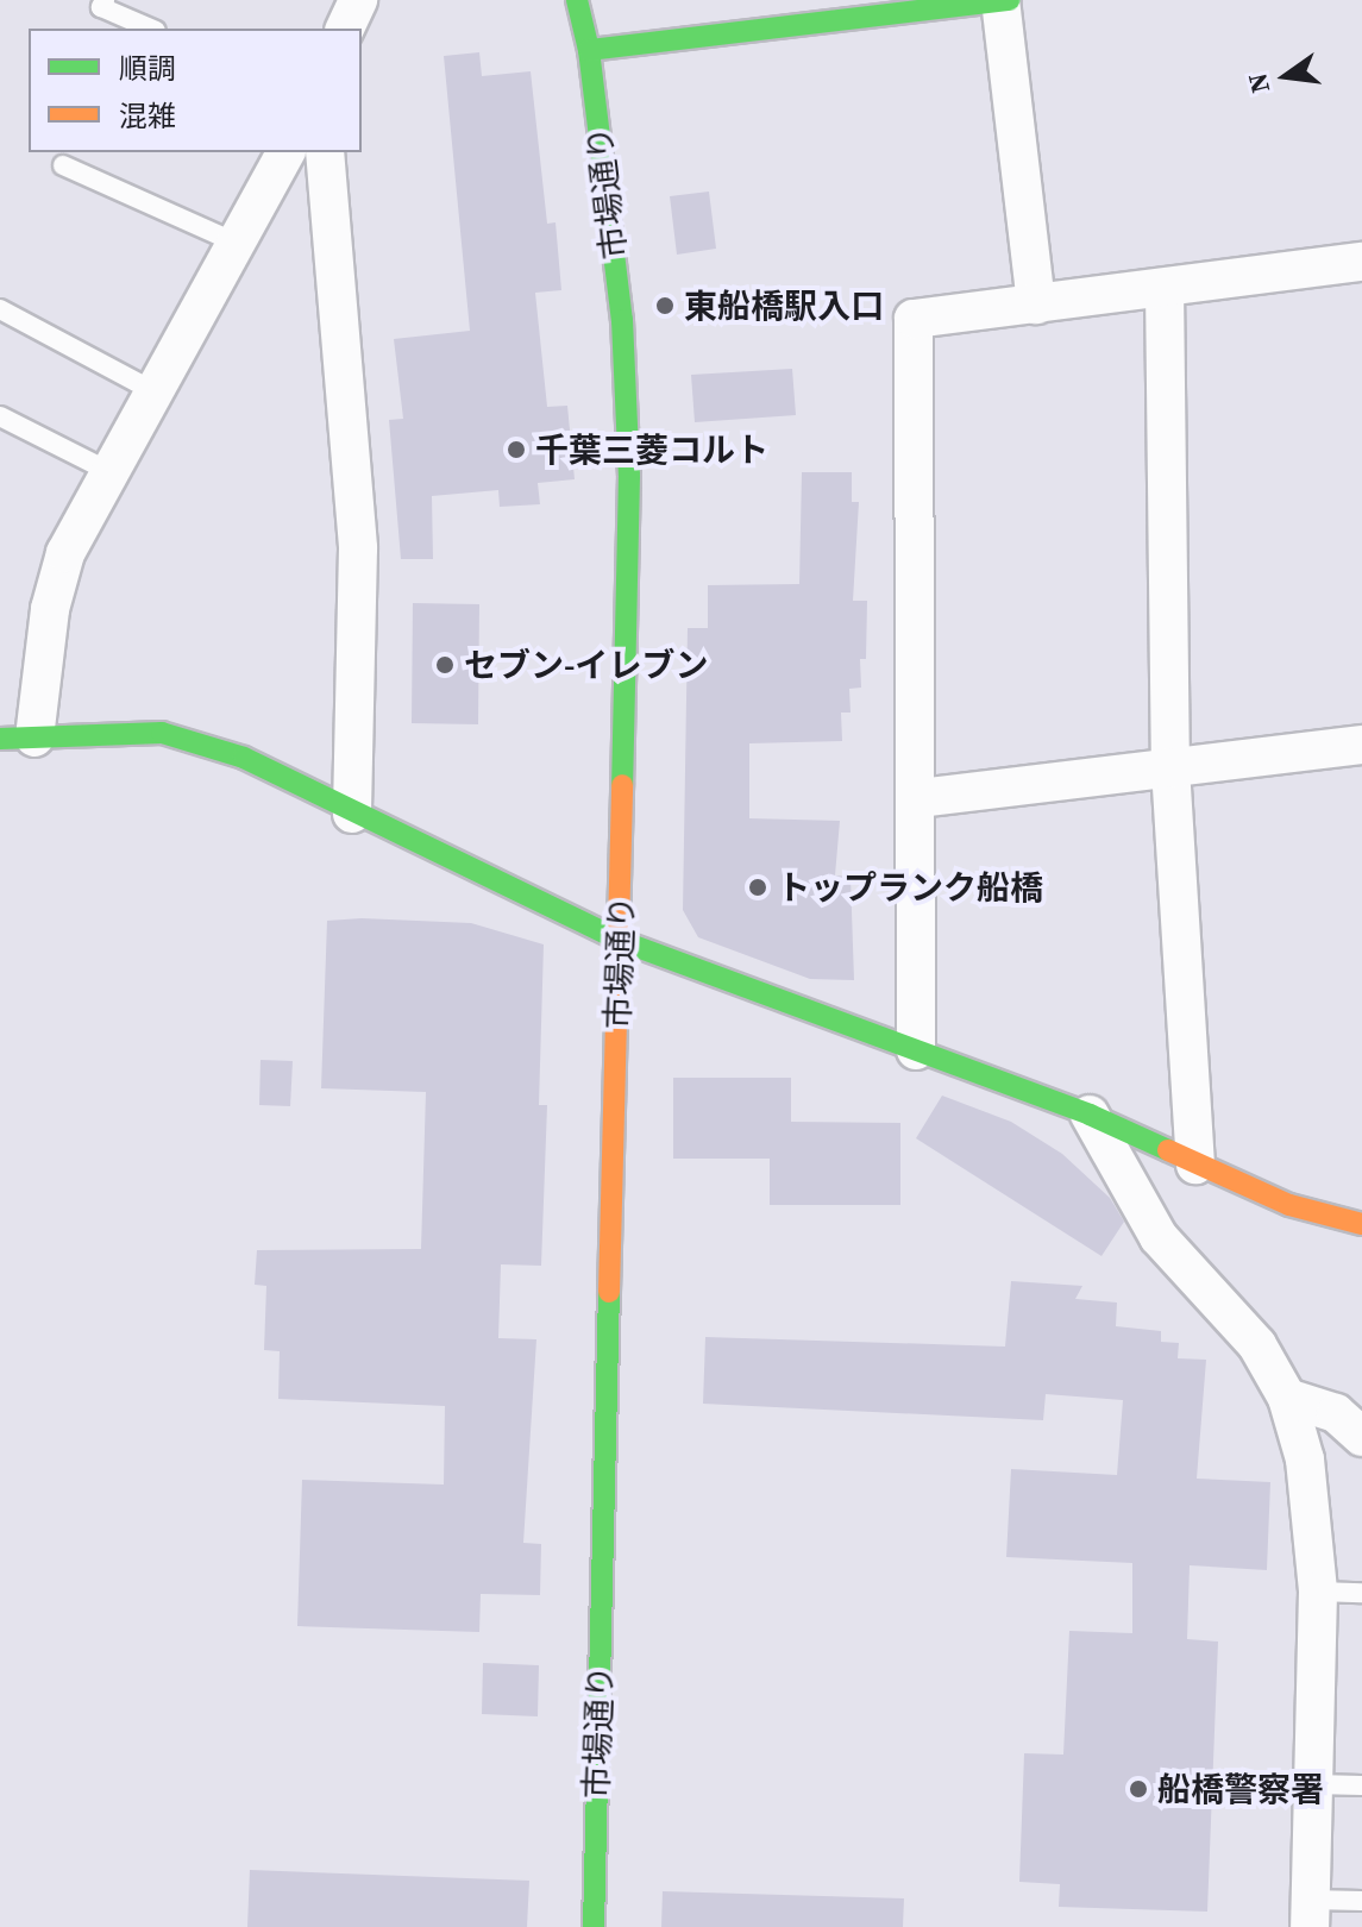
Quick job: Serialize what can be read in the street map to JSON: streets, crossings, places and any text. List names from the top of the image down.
{
  "streets": {
    "street": ["市場通り"]
  },
  "places": [
    "東船橋駅入口",
    "千葉三菱コルト",
    "セブン-イレブン",
    "トップランク船橋",
    "船橋警察署"
  ],
  "legend": ["順調", "混雑"],
  "north": "left"
}
